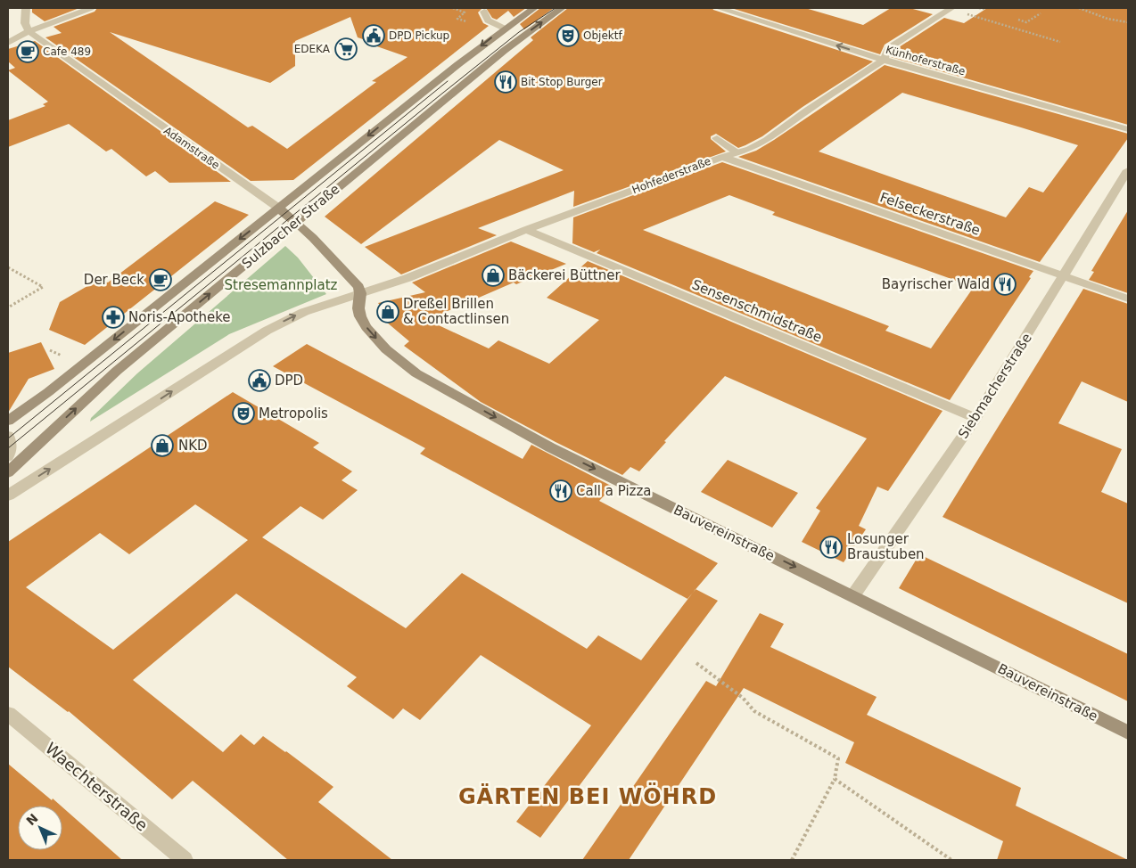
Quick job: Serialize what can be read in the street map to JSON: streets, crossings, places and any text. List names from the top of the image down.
{
  "streets": {
    "main road": ["Adamstraße", "Sulzbacher Straße", "Bauvereinstraße"],
    "street": [
      "Künhoferstraße",
      "Hohfederstraße",
      "Felseckerstraße",
      "Sensenschmidstraße",
      "Siebmacherstraße",
      "Waechterstraße"
    ]
  },
  "crossings": [
    ["Künhoferstraße", "Hohfederstraße"],
    ["Adamstraße", "Hohfederstraße"],
    ["Adamstraße", "Sulzbacher Straße"],
    ["Adamstraße", "Bauvereinstraße"],
    ["Hohfederstraße", "Felseckerstraße"],
    ["Hohfederstraße", "Sensenschmidstraße"],
    ["Hohfederstraße", "Bauvereinstraße"],
    ["Felseckerstraße", "Siebmacherstraße"],
    ["Sensenschmidstraße", "Siebmacherstraße"],
    ["Siebmacherstraße", "Bauvereinstraße"]
  ],
  "one_way": ["Künhoferstraße", "Bauvereinstraße"],
  "districts": ["GÄRTEN BEI WÖHRD"],
  "parks": ["Stresemannplatz"],
  "places": {
    "public building": ["DPD Pickup", "DPD"],
    "theatre": ["Objektf", "Metropolis"],
    "supermarket": ["EDEKA"],
    "cafe": ["Cafe 489", "Der Beck"],
    "restaurant": [
      "Bit Stop Burger",
      "Bayrischer Wald",
      "Call a Pizza",
      "Losunger Braustuben"
    ],
    "shop": ["Bäckerei Büttner", "Dreßel Brillen & Contactlinsen", "NKD"],
    "pharmacy": ["Noris-Apotheke"]
  },
  "north": "top left"
}
